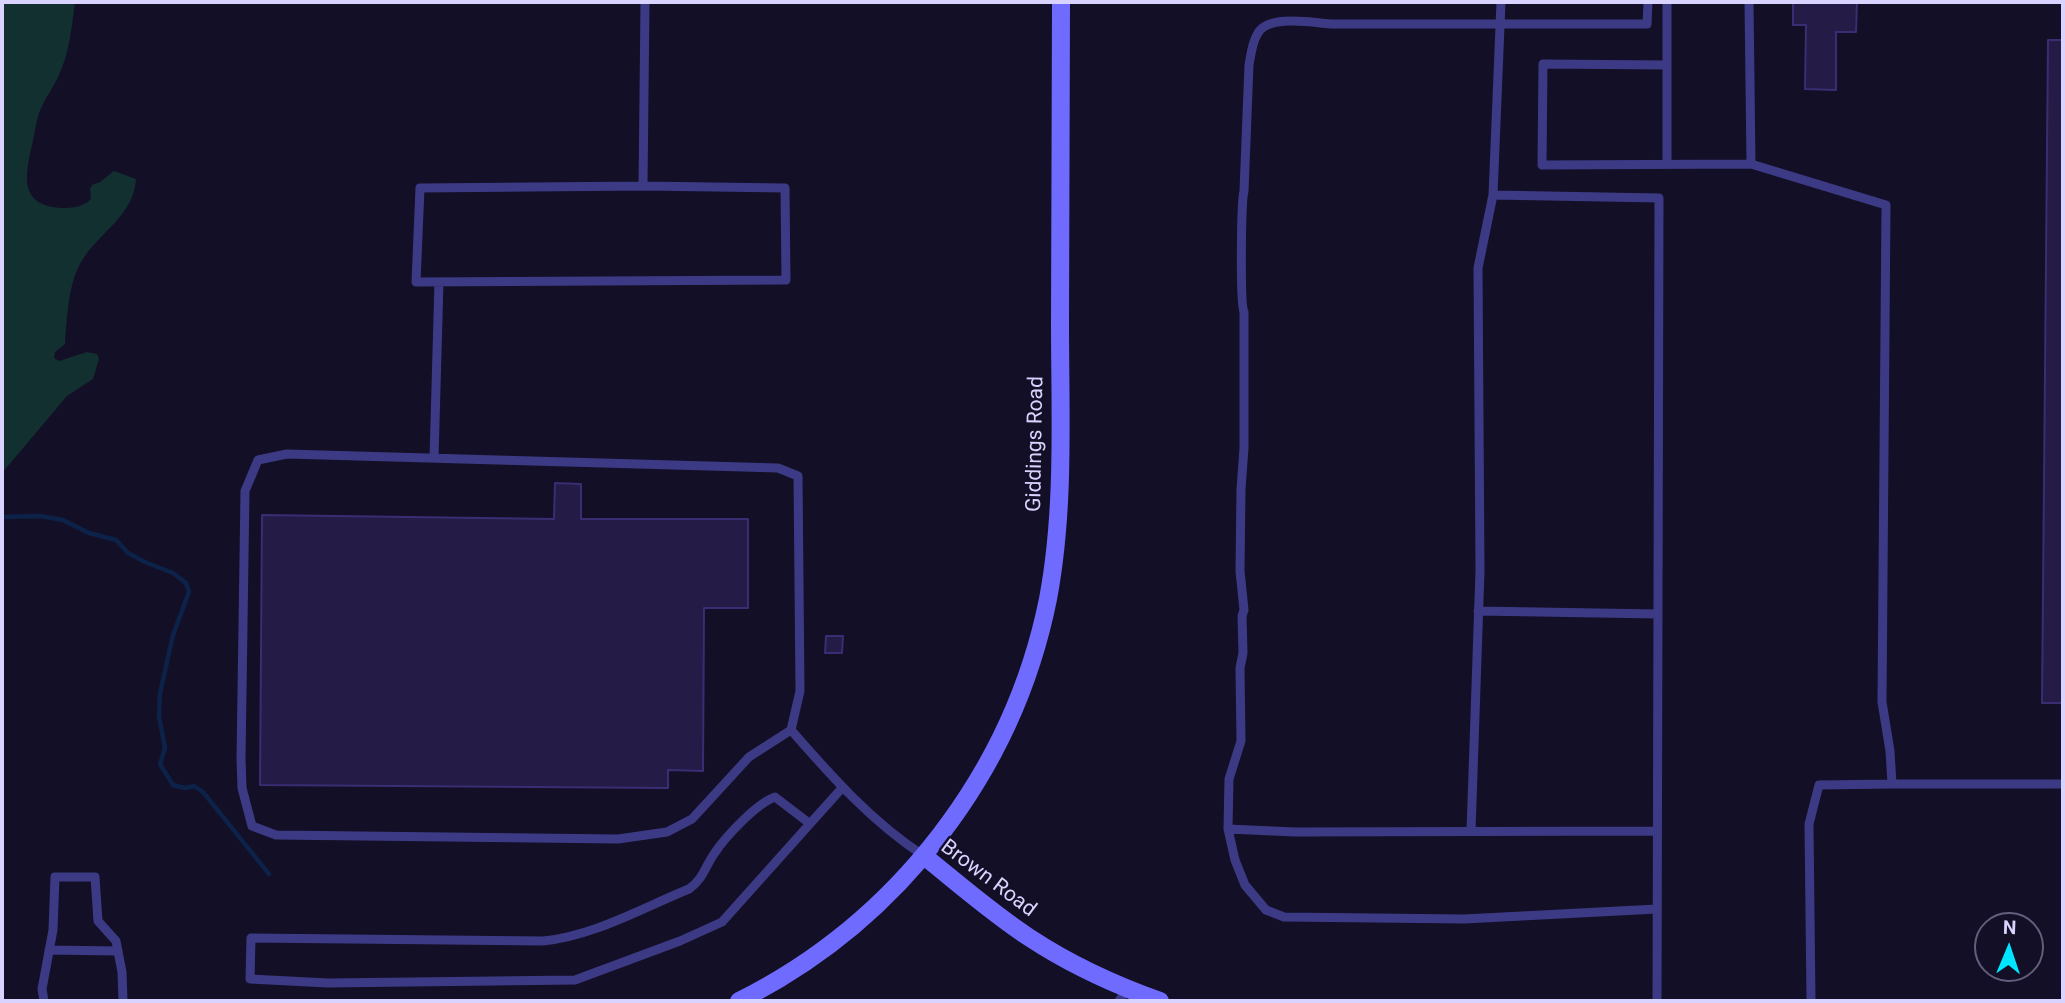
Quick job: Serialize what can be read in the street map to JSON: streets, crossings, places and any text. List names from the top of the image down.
{
  "streets": {
    "main road": ["Giddings Road", "Brown Road"]
  },
  "crossings": [
    ["Giddings Road", "Brown Road"]
  ],
  "north": "top"
}
